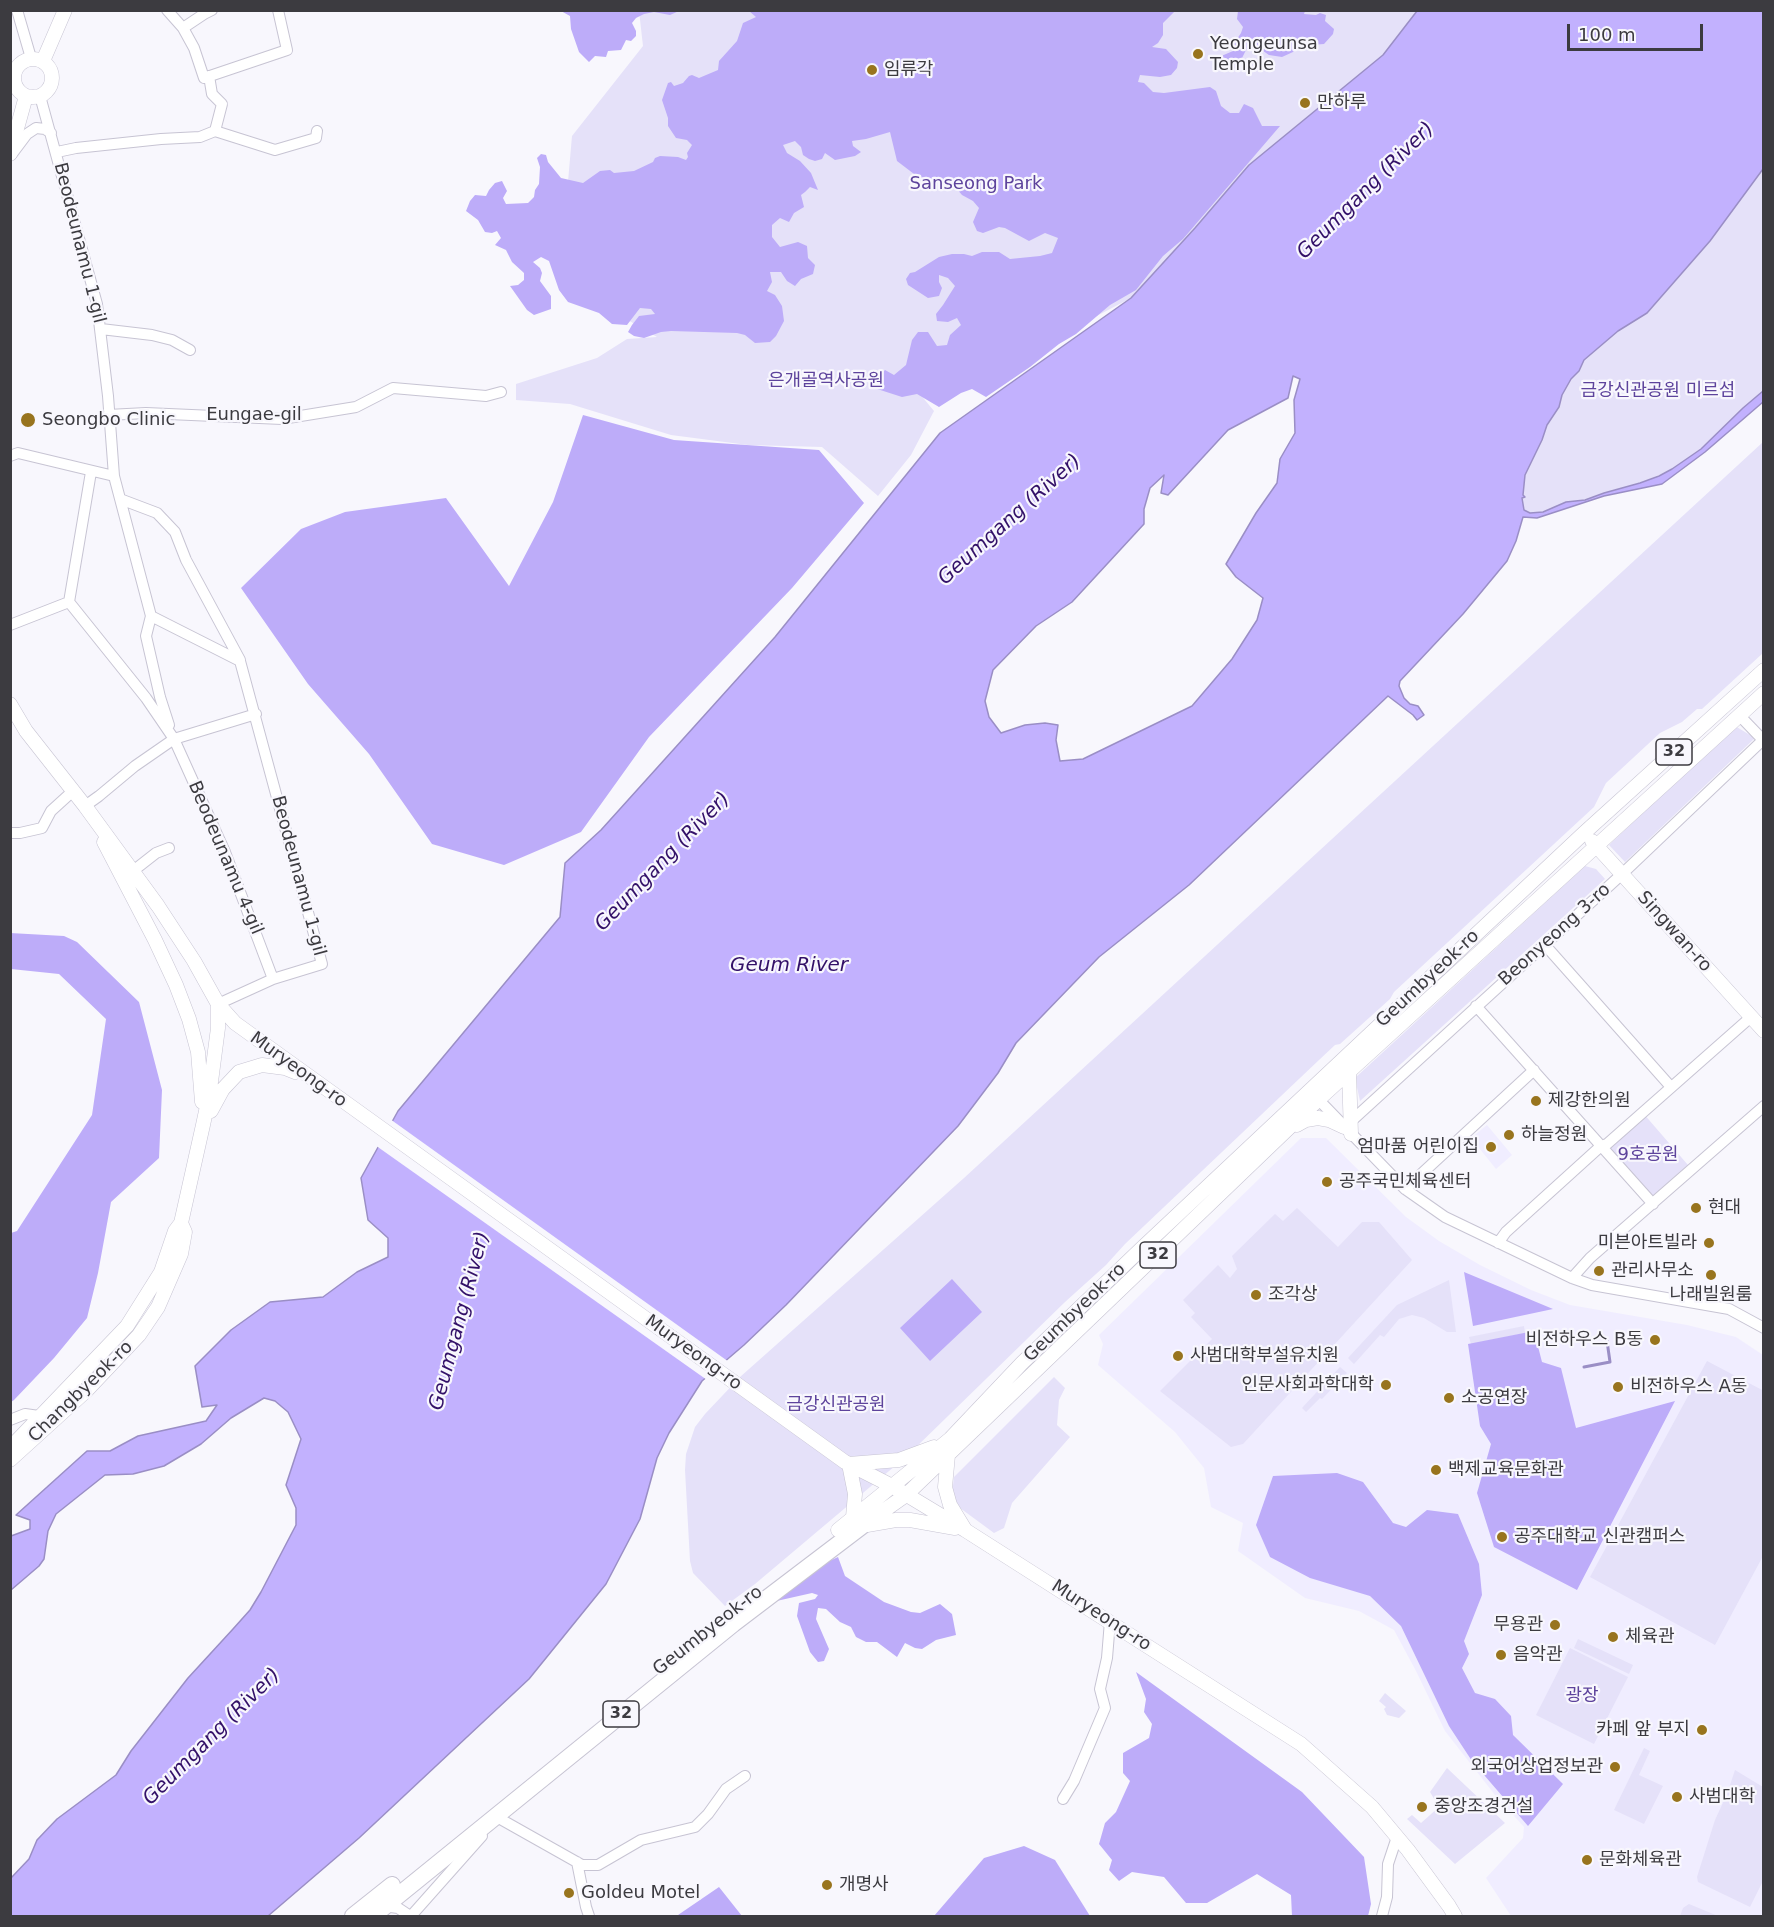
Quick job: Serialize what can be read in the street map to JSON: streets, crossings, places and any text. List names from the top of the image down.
{
  "streets": {
    "highway": ["32", "Geumbyeok-ro"],
    "main road": ["Singwan-ro", "Muryeong-ro", "Changbyeok-ro"],
    "street": [
      "Beodeunamu 1-gil",
      "Eungae-gil",
      "Beodeunamu 4-gil",
      "Beonyeong 3-ro"
    ]
  },
  "crossings": [
    ["Beodeunamu 1-gil", "Eungae-gil"],
    ["Beodeunamu 1-gil", "Beodeunamu 4-gil"],
    ["Beodeunamu 1-gil", "Muryeong-ro"],
    ["Beodeunamu 1-gil", "Changbyeok-ro"],
    ["Singwan-ro", "Beonyeong 3-ro"],
    ["Singwan-ro", "Geumbyeok-ro"],
    ["Beonyeong 3-ro", "Geumbyeok-ro"],
    ["Geumbyeok-ro", "Muryeong-ro"],
    ["Muryeong-ro", "Changbyeok-ro"]
  ],
  "water": ["Geumgang (River)", "Geum River"],
  "parks": [
    "Sanseong Park",
    "은개골역사공원",
    "금강신관공원 미르섬",
    "9호공원",
    "금강신관공원",
    "광장"
  ],
  "places": [
    "Yeongeunsa Temple",
    "임류각",
    "만하루",
    "Seongbo Clinic",
    "제강한의원",
    "하늘정원",
    "엄마품 어린이집",
    "공주국민체육센터",
    "현대",
    "미븐아트빌라",
    "관리사무소",
    "나래빌원룸",
    "조각상",
    "비전하우스 B동",
    "사범대학부설유치원",
    "인문사회과학대학",
    "비전하우스 A동",
    "소공연장",
    "백제교육문화관",
    "공주대학교 신관캠퍼스",
    "무용관",
    "체육관",
    "음악관",
    "카페 앞 부지",
    "외국어상업정보관",
    "사범대학",
    "중앙조경건설",
    "문화체육관",
    "개명사",
    "Goldeu Motel"
  ],
  "scale_bar": "100 m"
}
